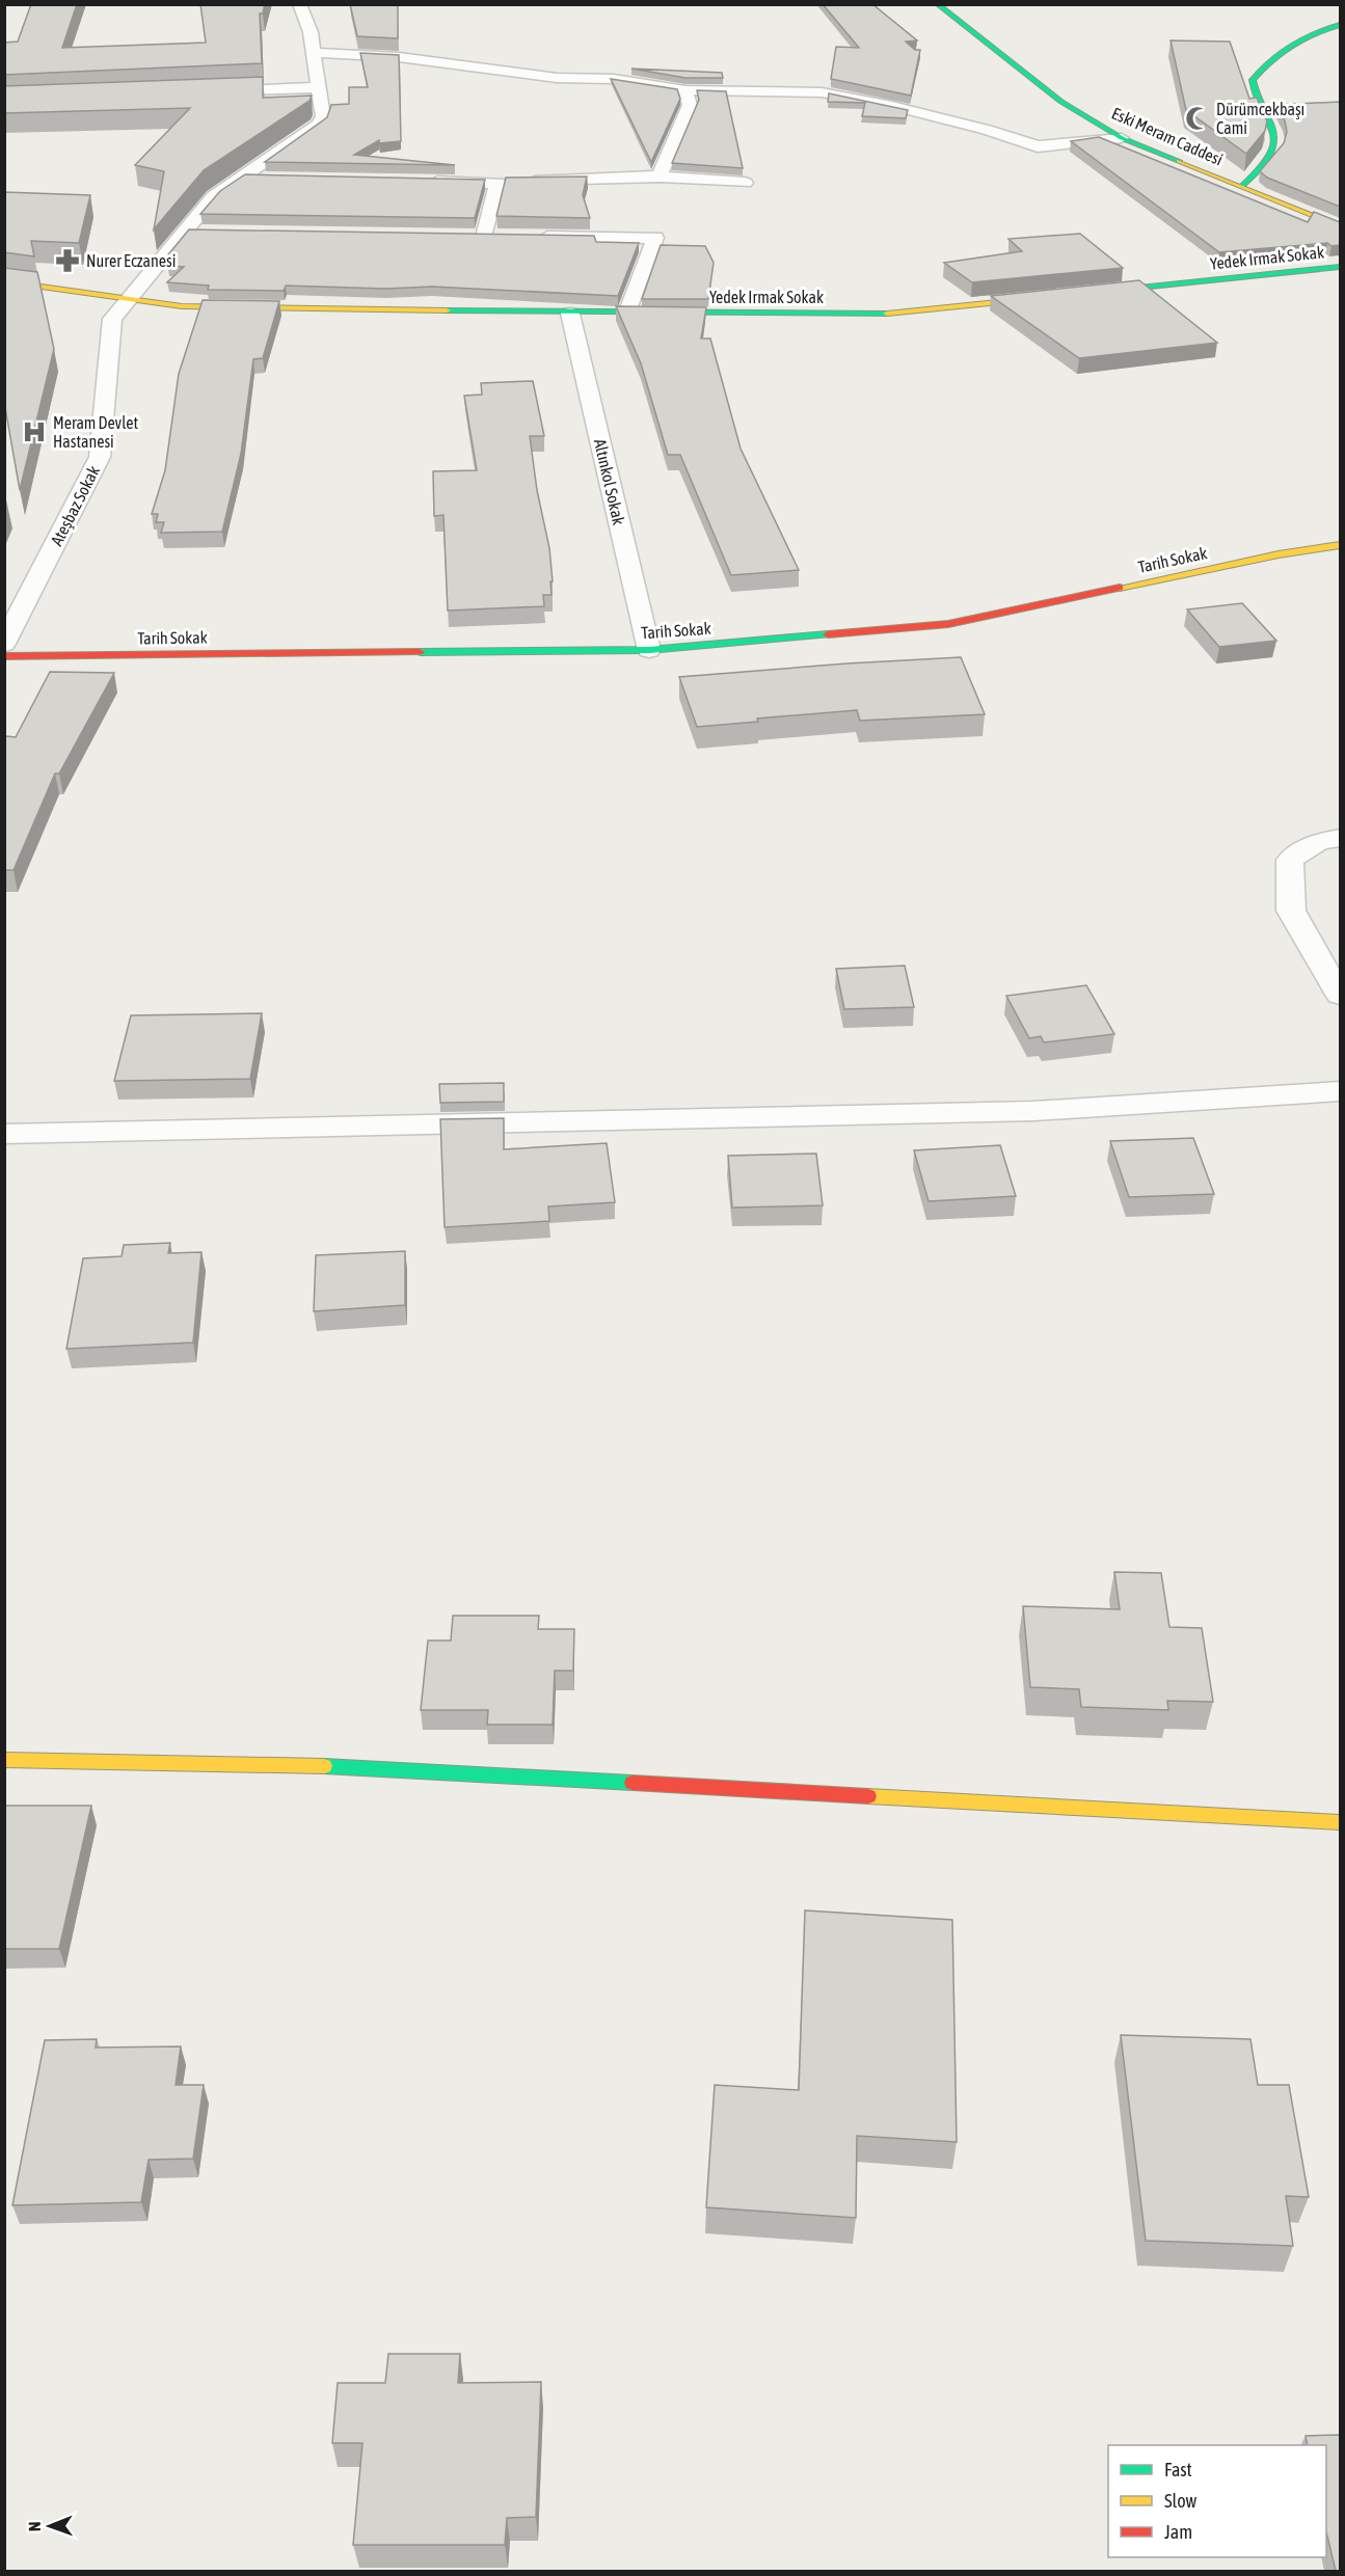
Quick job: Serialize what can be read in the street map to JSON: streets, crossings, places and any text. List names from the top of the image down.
{
  "streets": {
    "street": [
      "Eski Meram Caddesi",
      "Yedek Irmak Sokak",
      "Altınkol Sokak",
      "Ateşbaz Sokak",
      "Tarih Sokak"
    ]
  },
  "crossings": [
    ["Yedek Irmak Sokak", "Altınkol Sokak"],
    ["Yedek Irmak Sokak", "Ateşbaz Sokak"],
    ["Altınkol Sokak", "Tarih Sokak"]
  ],
  "places": {
    "mosque": ["Dürümcekbaşı Cami"],
    "pharmacy": ["Nurer Eczanesi"],
    "hospital": ["Meram Devlet Hastanesi"]
  },
  "legend": ["Fast", "Slow", "Jam"],
  "north": "left"
}
